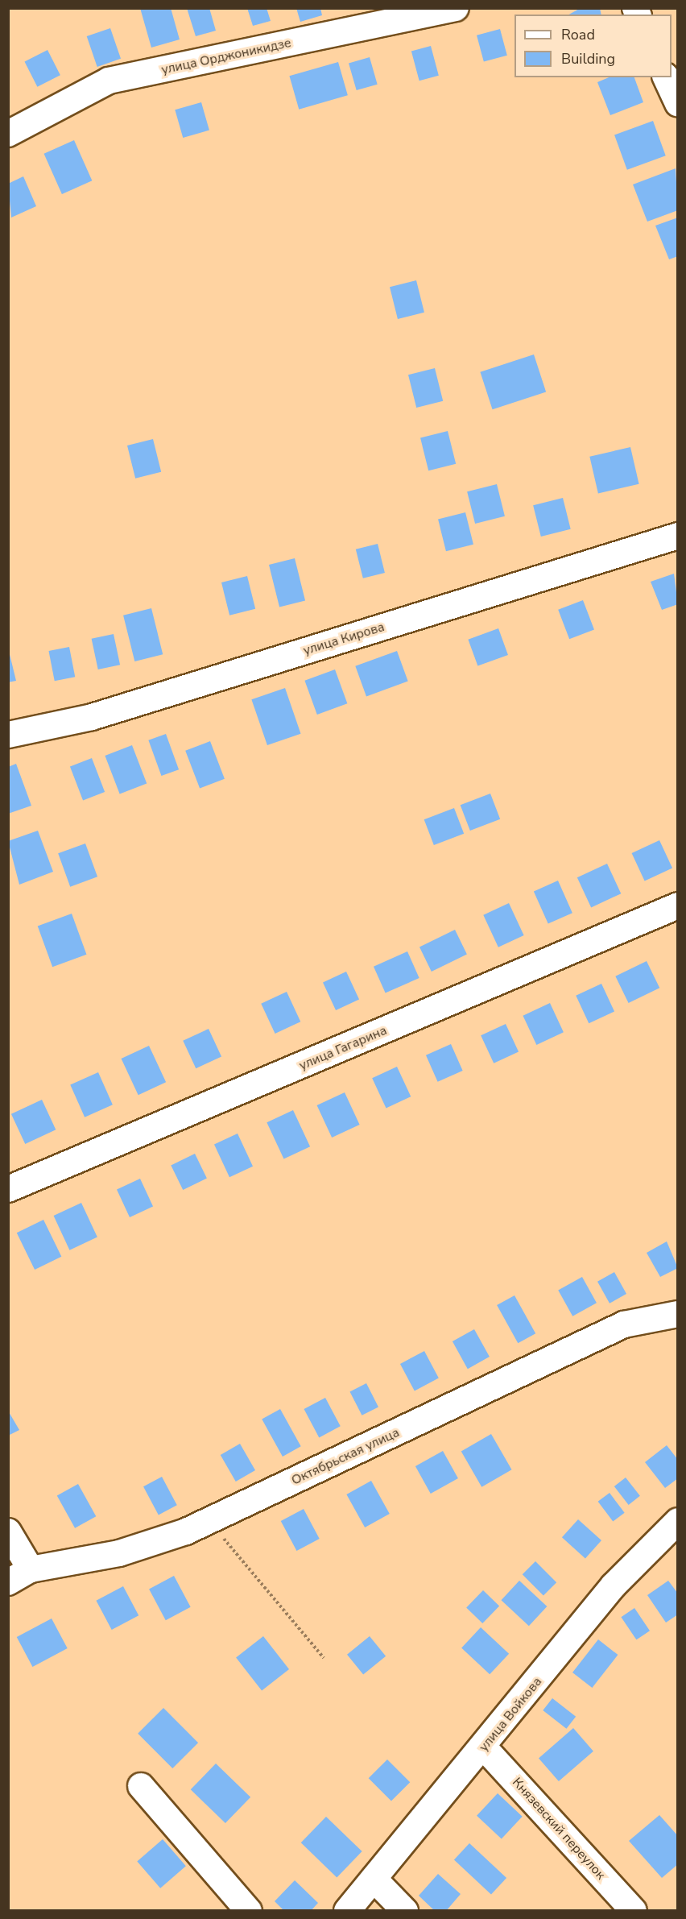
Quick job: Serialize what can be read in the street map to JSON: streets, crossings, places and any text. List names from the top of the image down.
{
  "streets": {
    "street": [
      "улица Орджоникидзе",
      "улица Кирова",
      "улица Гагарина",
      "Октябрьская улица",
      "улица Войкова",
      "Князевский переулок"
    ]
  },
  "crossings": [
    ["улица Войкова", "Князевский переулок"]
  ],
  "legend": ["Road", "Building"]
}
